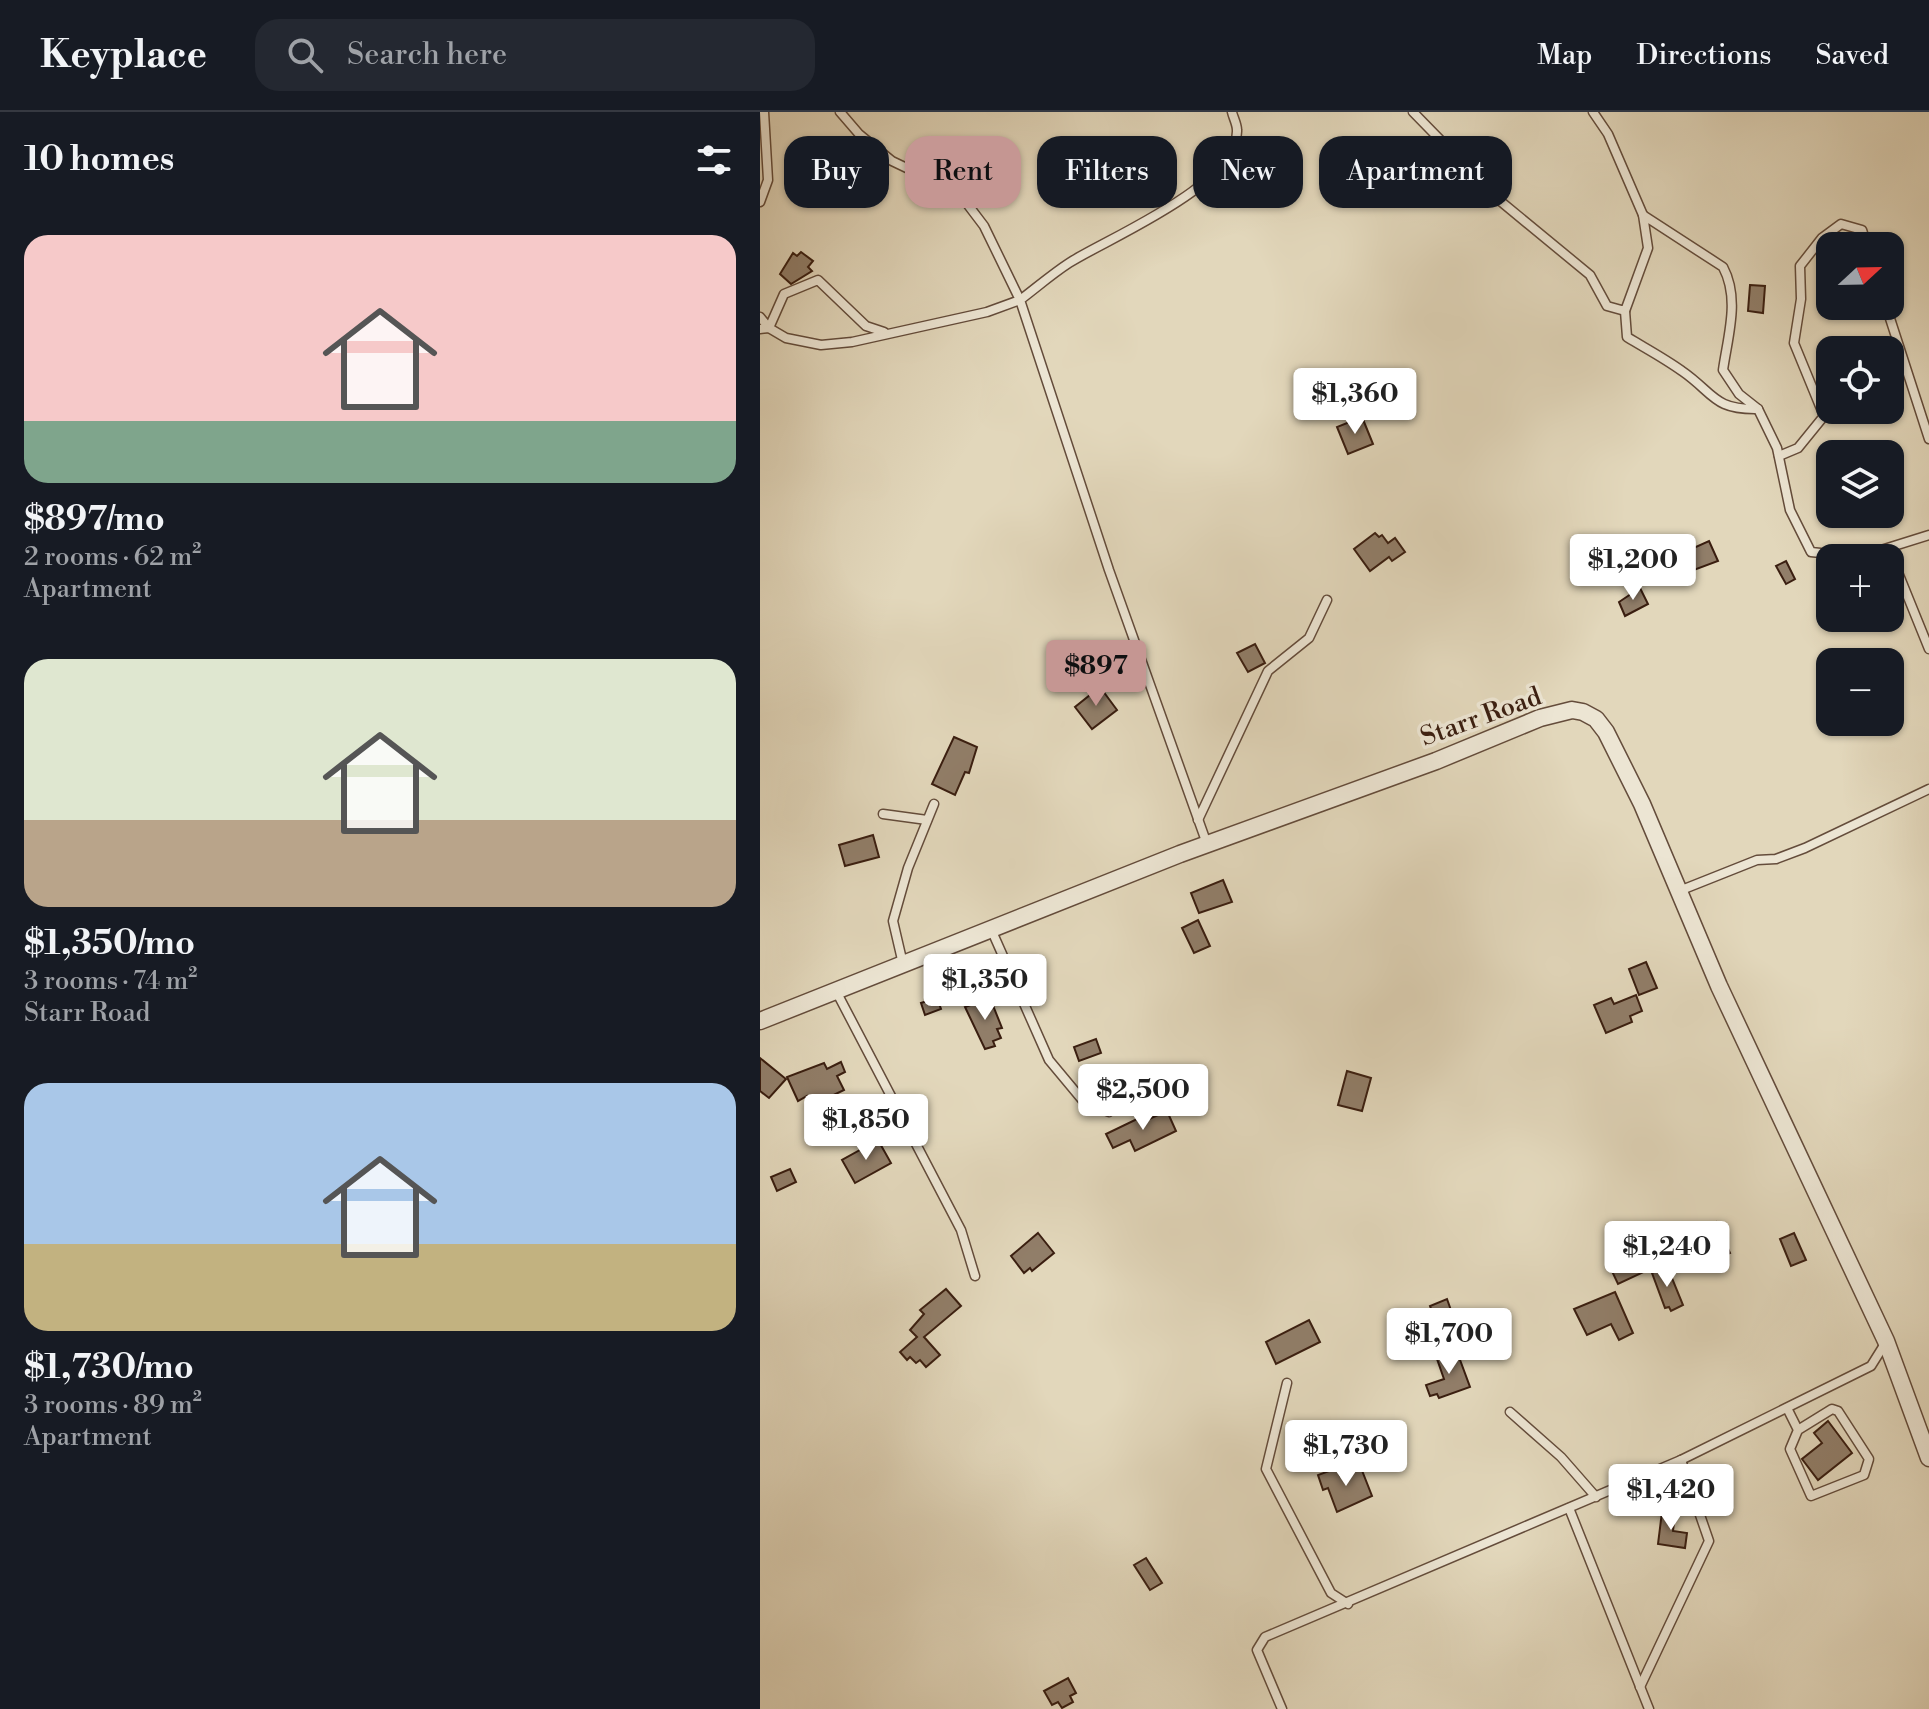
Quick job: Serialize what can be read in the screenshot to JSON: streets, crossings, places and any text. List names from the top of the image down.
{
  "streets": {
    "street": ["Starr Road"]
  },
  "north": "right",
  "page": {
    "header": "Keyplace",
    "search": "Search here",
    "nav": ["Map", "Directions", "Saved"],
    "heading": "10 homes",
    "chip": [
      "Buy",
      "Rent",
      "Filters",
      "New",
      "Apartment"
    ],
    "list": [
      {
        "name": "$897/mo",
        "note": "2 rooms · 62 m² · Apartment"
      },
      {
        "name": "$1,350/mo",
        "note": "3 rooms · 74 m² · Starr Road"
      },
      {
        "name": "$1,730/mo",
        "note": "3 rooms · 89 m² · Apartment"
      }
    ],
    "map_buttons": ["+", "−"],
    "price": [
      "$1,360",
      "$1,200",
      "$897",
      "$1,350",
      "$2,500",
      "$1,850",
      "$1,240",
      "$1,700",
      "$1,730",
      "$1,420"
    ]
  }
}
